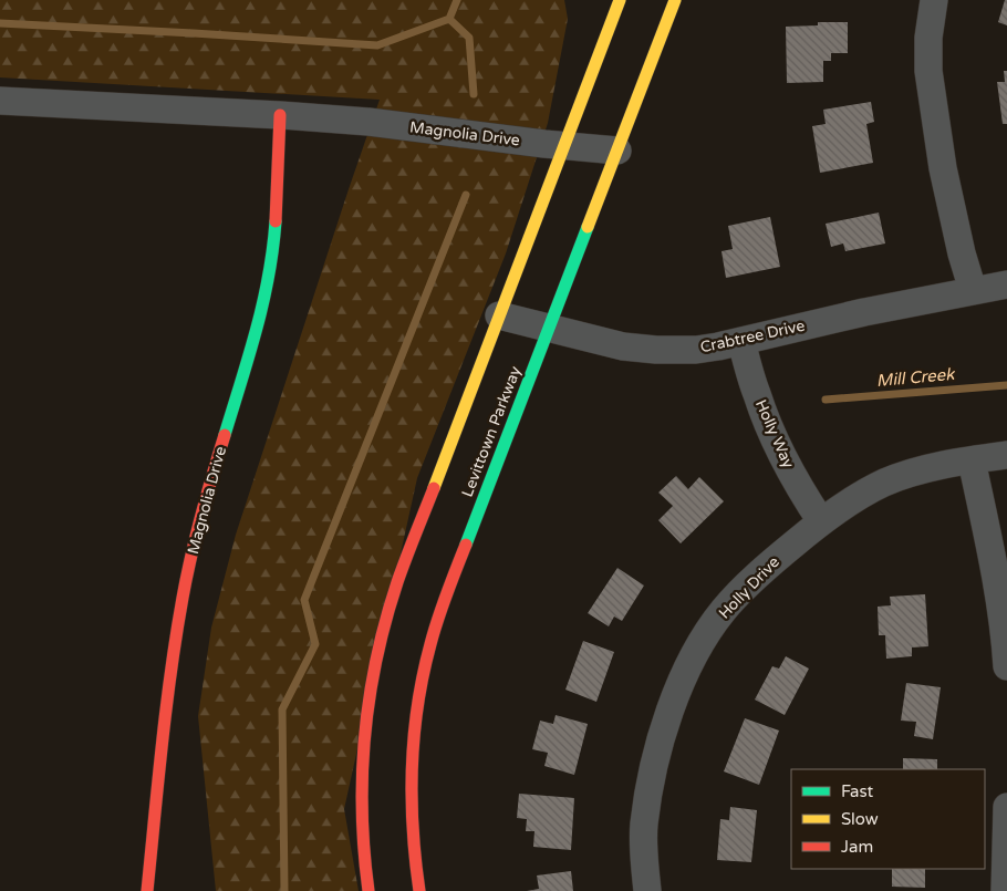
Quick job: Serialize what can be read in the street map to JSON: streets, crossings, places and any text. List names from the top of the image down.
{
  "streets": {
    "main road": ["Magnolia Drive", "Levittown Parkway"],
    "street": ["Crabtree Drive", "Holly Way", "Holly Drive"]
  },
  "crossings": [
    ["Magnolia Drive", "Levittown Parkway"],
    ["Crabtree Drive", "Levittown Parkway"],
    ["Crabtree Drive", "Holly Way"],
    ["Holly Way", "Holly Drive"]
  ],
  "water": ["Mill Creek"],
  "legend": ["Fast", "Slow", "Jam"]
}
